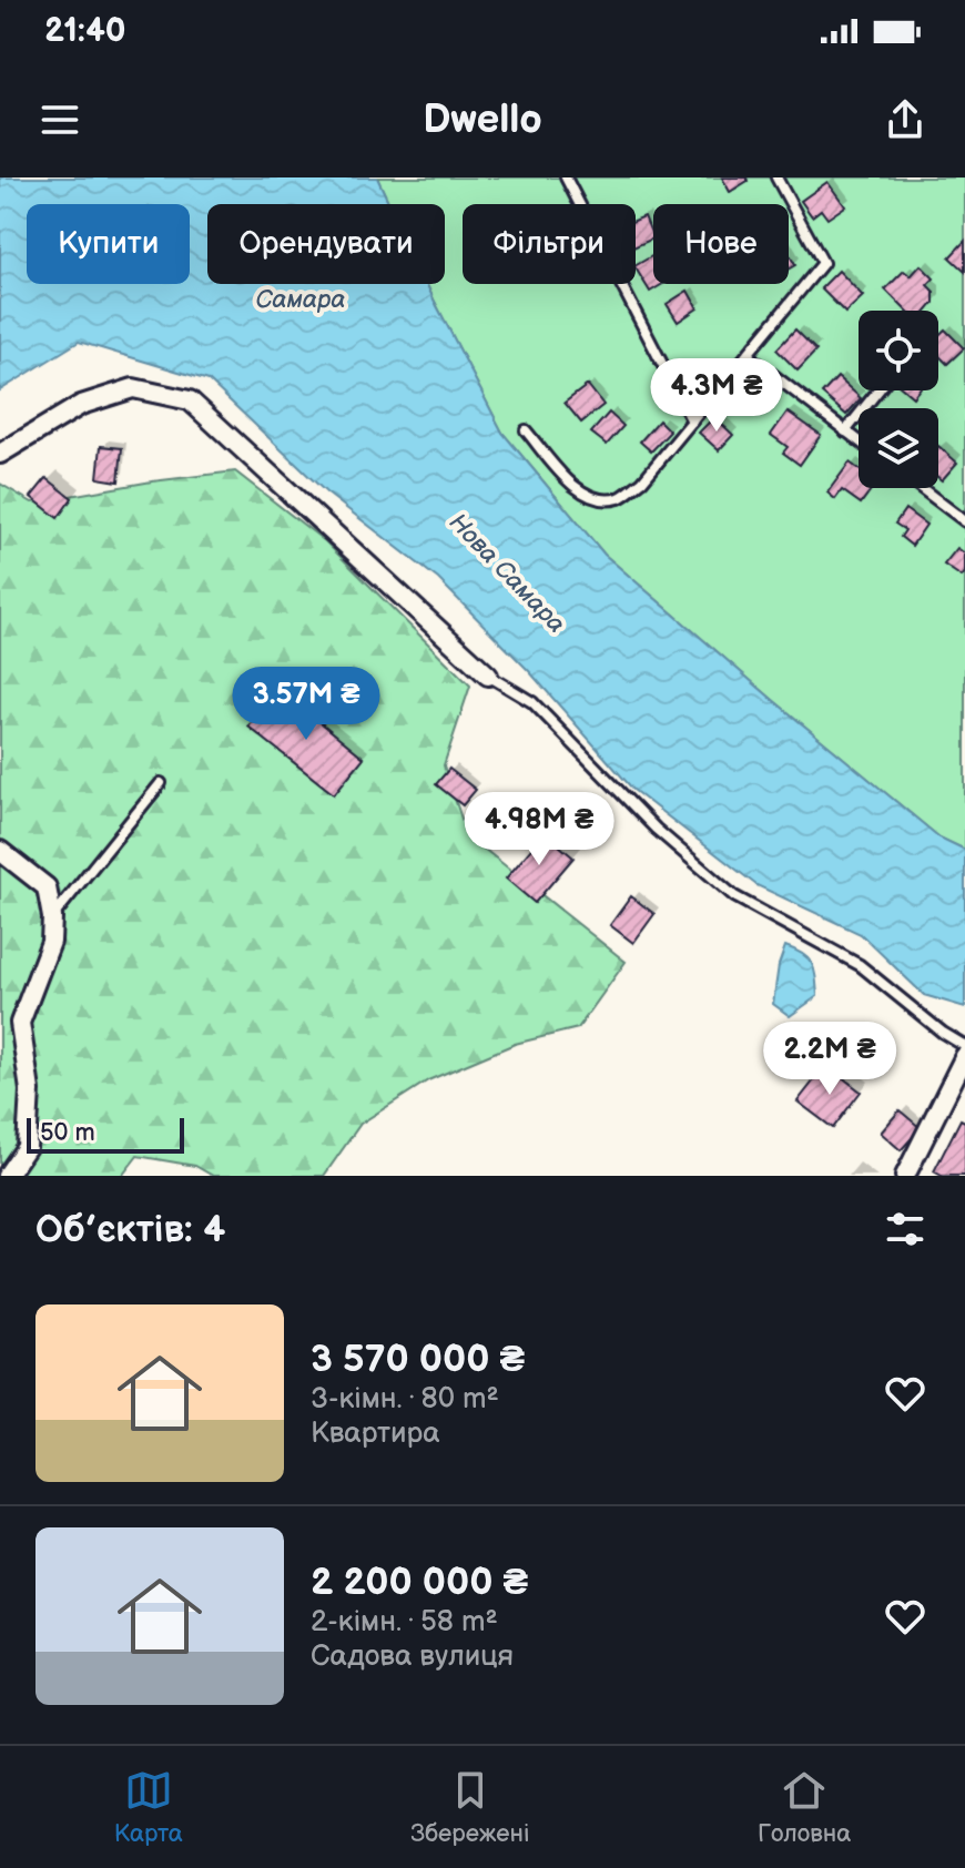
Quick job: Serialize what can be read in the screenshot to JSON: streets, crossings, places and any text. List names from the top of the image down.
{
  "water": ["Самара", "Нова Самара"],
  "scale_bar": "50 m",
  "page": {
    "status": "21:40",
    "header": "Dwello",
    "chip": [
      "Купити",
      "Орендувати",
      "Фільтри",
      "Нове"
    ],
    "price": [
      "4.3M ₴",
      "3.57M ₴",
      "4.98M ₴",
      "2.2M ₴"
    ],
    "scale": "50 m",
    "heading": "Об’єктів: 4",
    "list": [
      {
        "name": "3 570 000 ₴",
        "note": "3-кімн. · 80 m² · Квартира"
      },
      {
        "name": "2 200 000 ₴",
        "note": "2-кімн. · 58 m² · Садова вулиця"
      }
    ],
    "tabs": ["Карта", "Збережені", "Головна"]
  }
}
